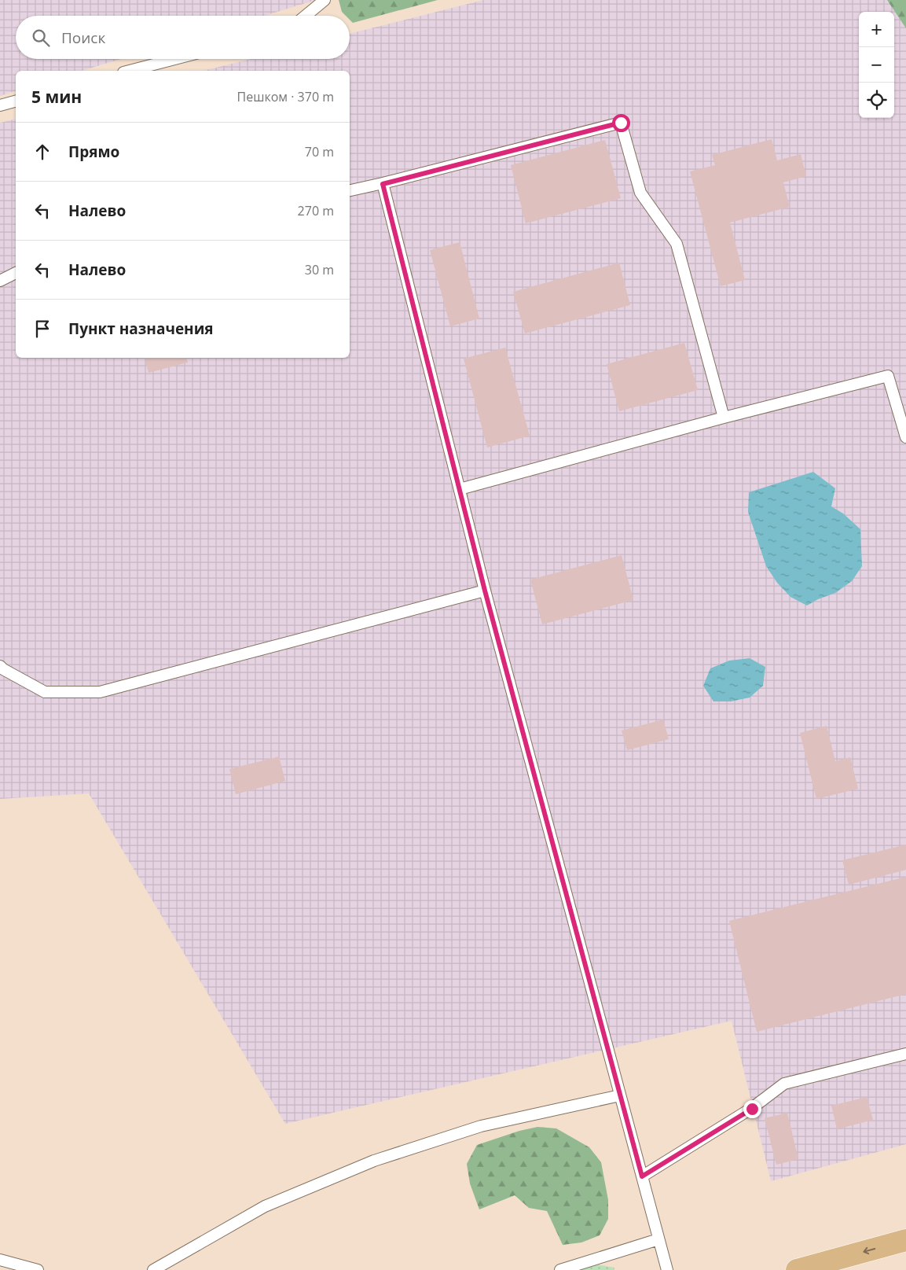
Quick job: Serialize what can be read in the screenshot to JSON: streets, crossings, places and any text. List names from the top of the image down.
{
  "page": {
    "map_buttons": ["+", "−"],
    "search": "Поиск",
    "heading": ["5 мин", "Пешком · 370 m"],
    "list": [
      ["Прямо", "70 m"],
      ["Налево", "270 m"],
      ["Налево", "30 m"],
      "Пункт назначения"
    ]
  }
}
